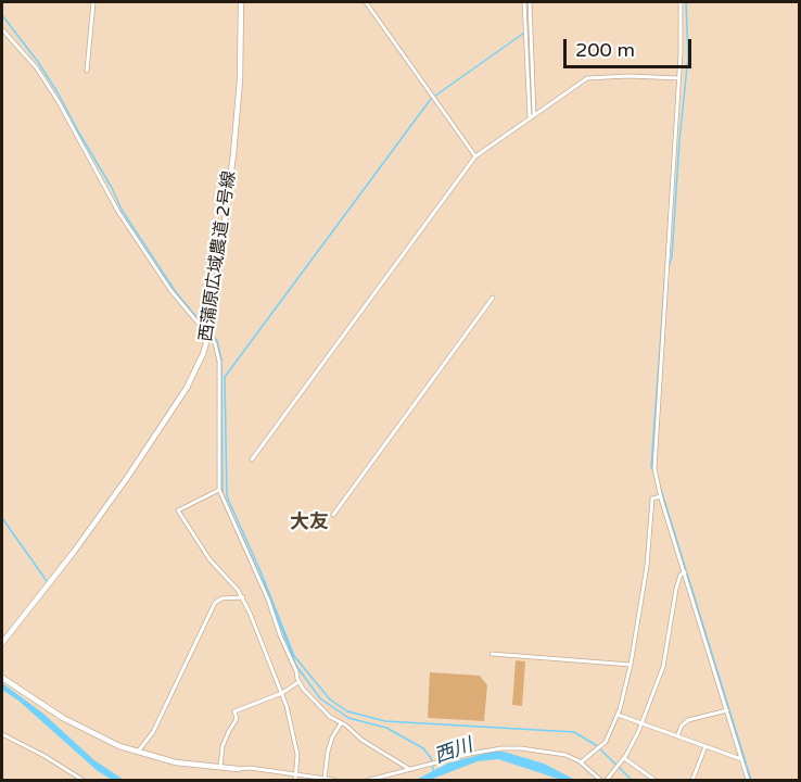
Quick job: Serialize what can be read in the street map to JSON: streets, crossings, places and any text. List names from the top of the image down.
{
  "streets": {
    "street": ["西蒲原広域農道 2号線"]
  },
  "districts": ["大友"],
  "water": ["西川"],
  "scale_bar": "200 m"
}
